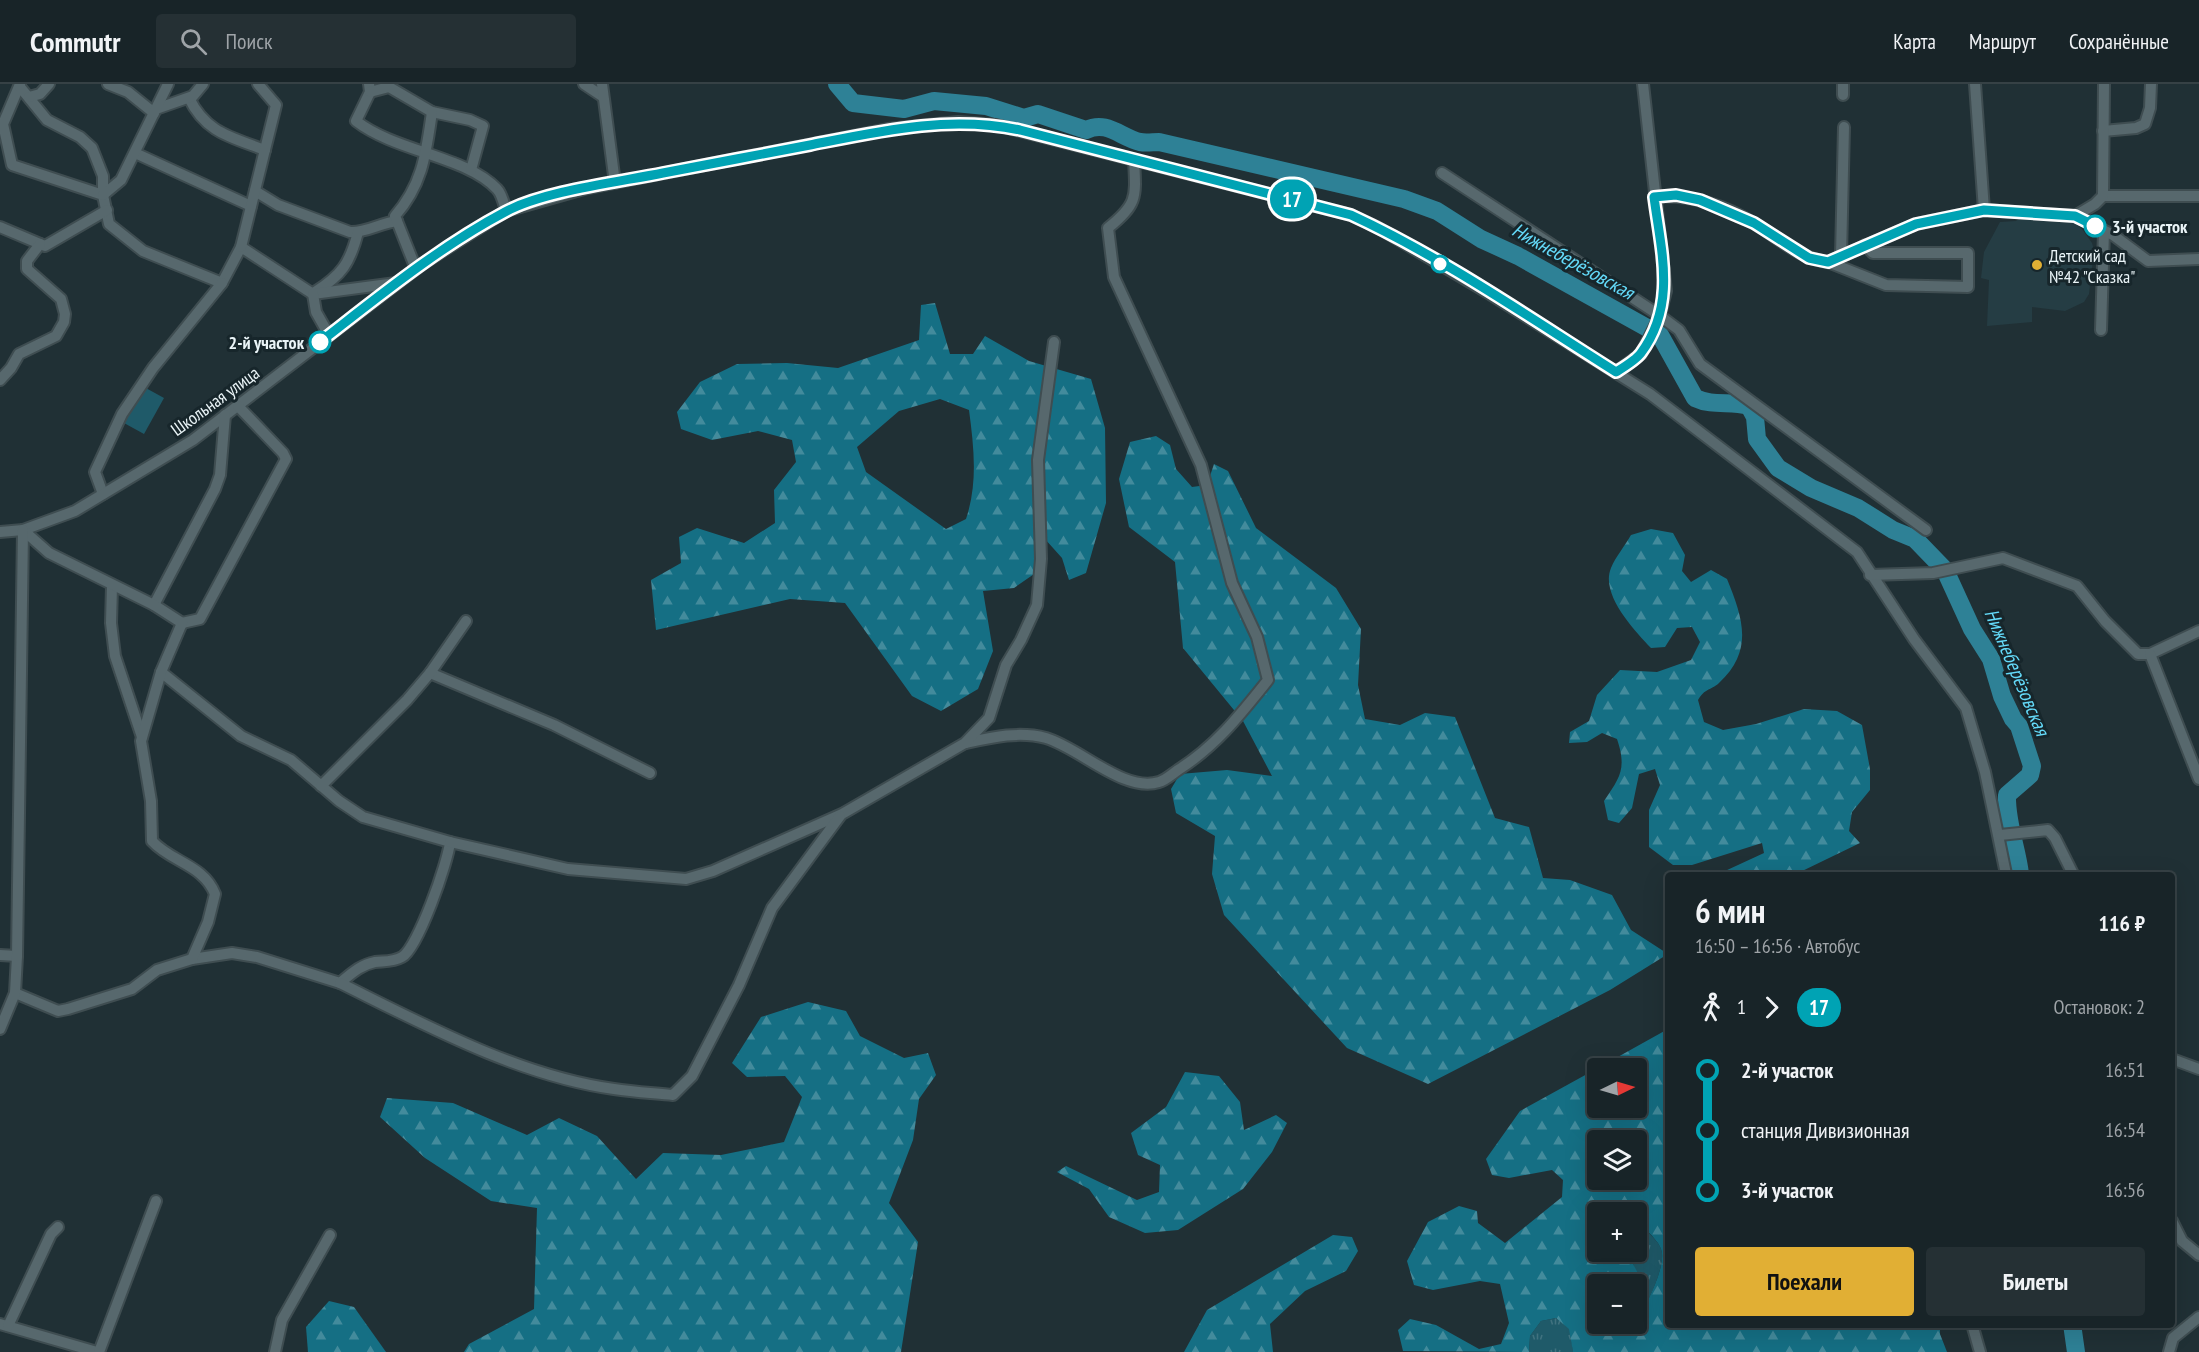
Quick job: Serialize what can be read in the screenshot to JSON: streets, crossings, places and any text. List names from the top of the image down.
{
  "streets": {
    "street": ["Школьная улица"]
  },
  "water": ["Нижнеберёзовская"],
  "places": ["3-й участок", "Детский сад №42 \"Сказка\"", "2-й участок"],
  "lines": ["bus line 17"],
  "north": "right",
  "page": {
    "header": "Commutr",
    "search": "Поиск",
    "nav": ["Карта", "Маршрут", "Сохранённые"],
    "on_map": "17",
    "heading": ["6 мин", "16:50 – 16:56 · Автобус", "116 ₽"],
    "legs": ["1", "17", "Остановок: 2"],
    "list": [
      {
        "name": "2-й участок",
        "value": "16:51"
      },
      {
        "name": "станция Дивизионная",
        "value": "16:54"
      },
      {
        "name": "3-й участок",
        "value": "16:56"
      }
    ],
    "map_buttons": ["+", "−"],
    "buttons": ["Поехали", "Билеты"]
  }
}
